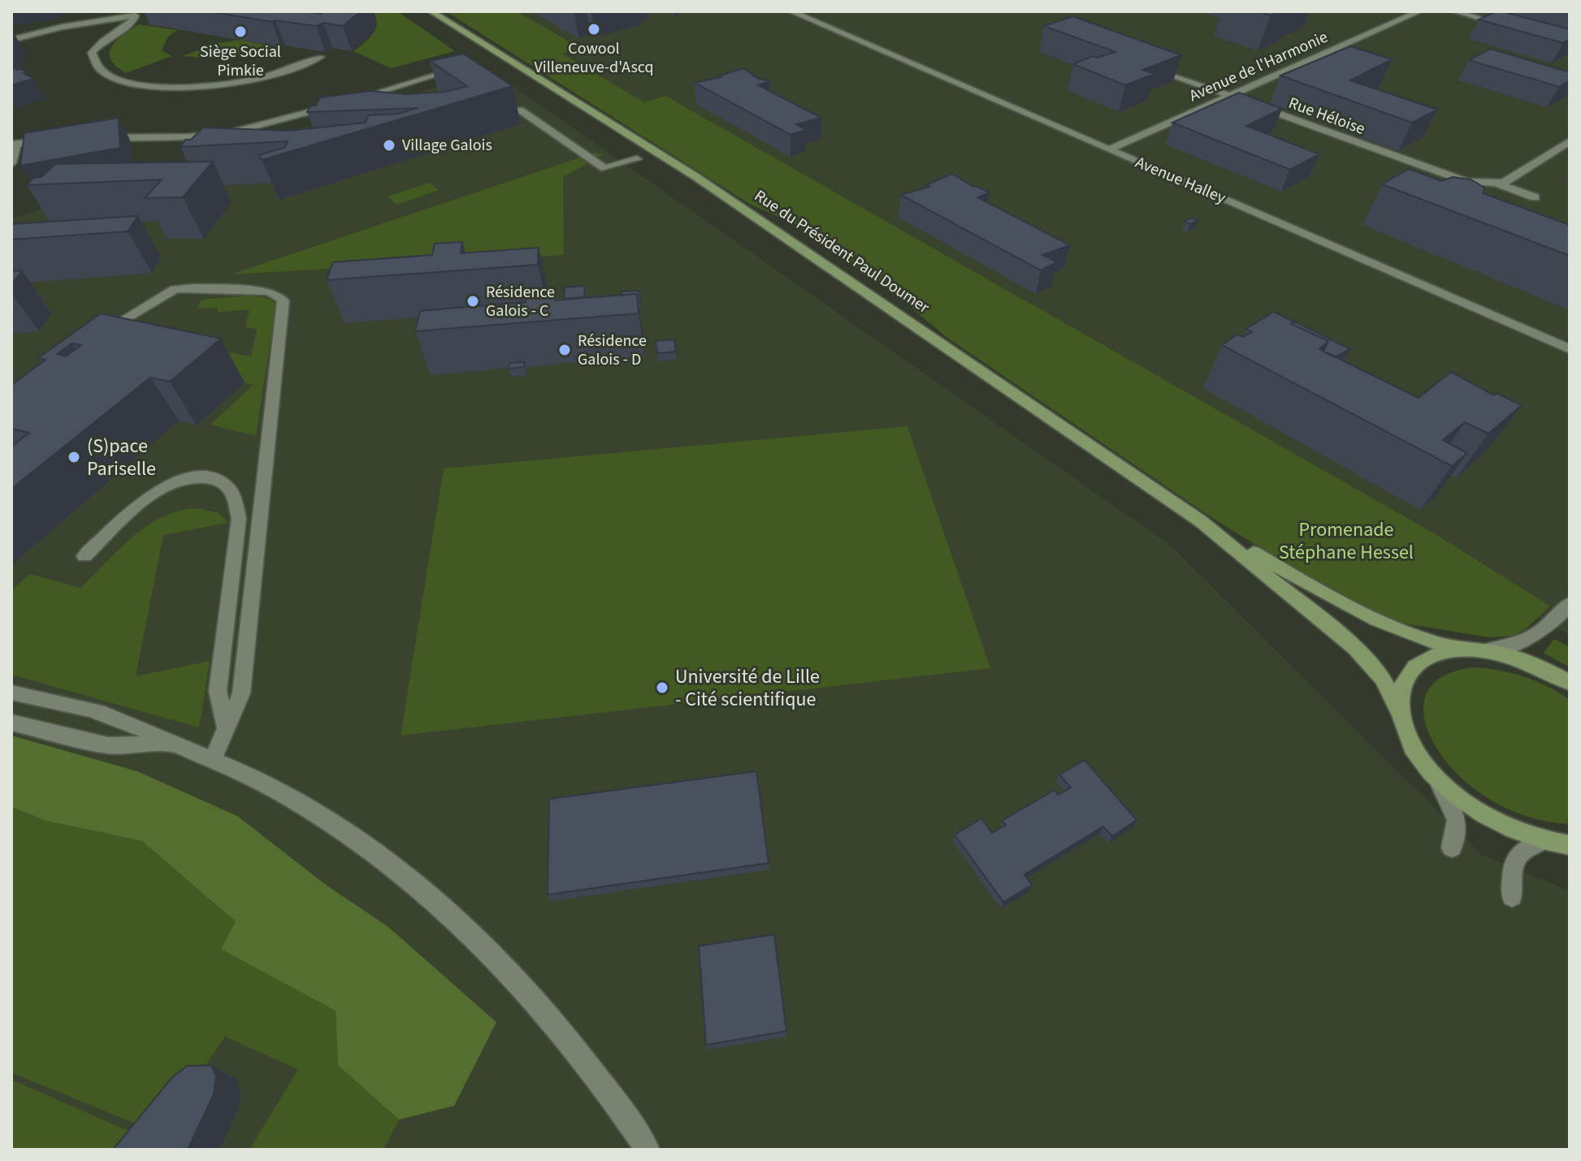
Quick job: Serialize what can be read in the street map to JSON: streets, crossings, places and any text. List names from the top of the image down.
{
  "streets": {
    "main road": ["Rue du Président Paul Doumer"],
    "street": ["Avenue de l'Harmonie", "Rue Héloise", "Avenue Halley"]
  },
  "crossings": [
    ["Avenue de l'Harmonie", "Rue Héloise"],
    ["Avenue de l'Harmonie", "Avenue Halley"]
  ],
  "parks": ["Promenade Stéphane Hessel"],
  "places": [
    "Cowool Villeneuve-d'Ascq",
    "Siège Social Pimkie",
    "Village Galois",
    "Résidence Galois - C",
    "Résidence Galois - D",
    "(S)pace Pariselle",
    "Université de Lille ‐ Cité scientifique"
  ]
}
